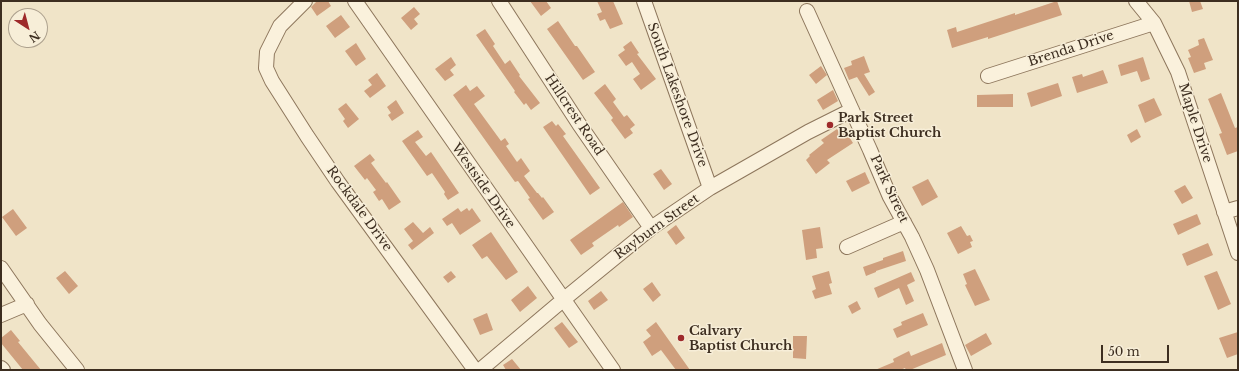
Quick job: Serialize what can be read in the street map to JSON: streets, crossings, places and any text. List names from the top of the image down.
{
  "streets": {
    "street": [
      "Brenda Drive",
      "South Lakeshore Drive",
      "Hillcrest Road",
      "Maple Drive",
      "Westside Drive",
      "Park Street",
      "Rockdale Drive",
      "Rayburn Street"
    ]
  },
  "crossings": [
    ["Brenda Drive", "Maple Drive"],
    ["South Lakeshore Drive", "Rayburn Street"],
    ["Hillcrest Road", "Rayburn Street"],
    ["Westside Drive", "Rayburn Street"],
    ["Park Street", "Rayburn Street"]
  ],
  "places": ["Park Street Baptist Church", "Calvary Baptist Church"],
  "scale_bar": "50 m",
  "north": "bottom right"
}
